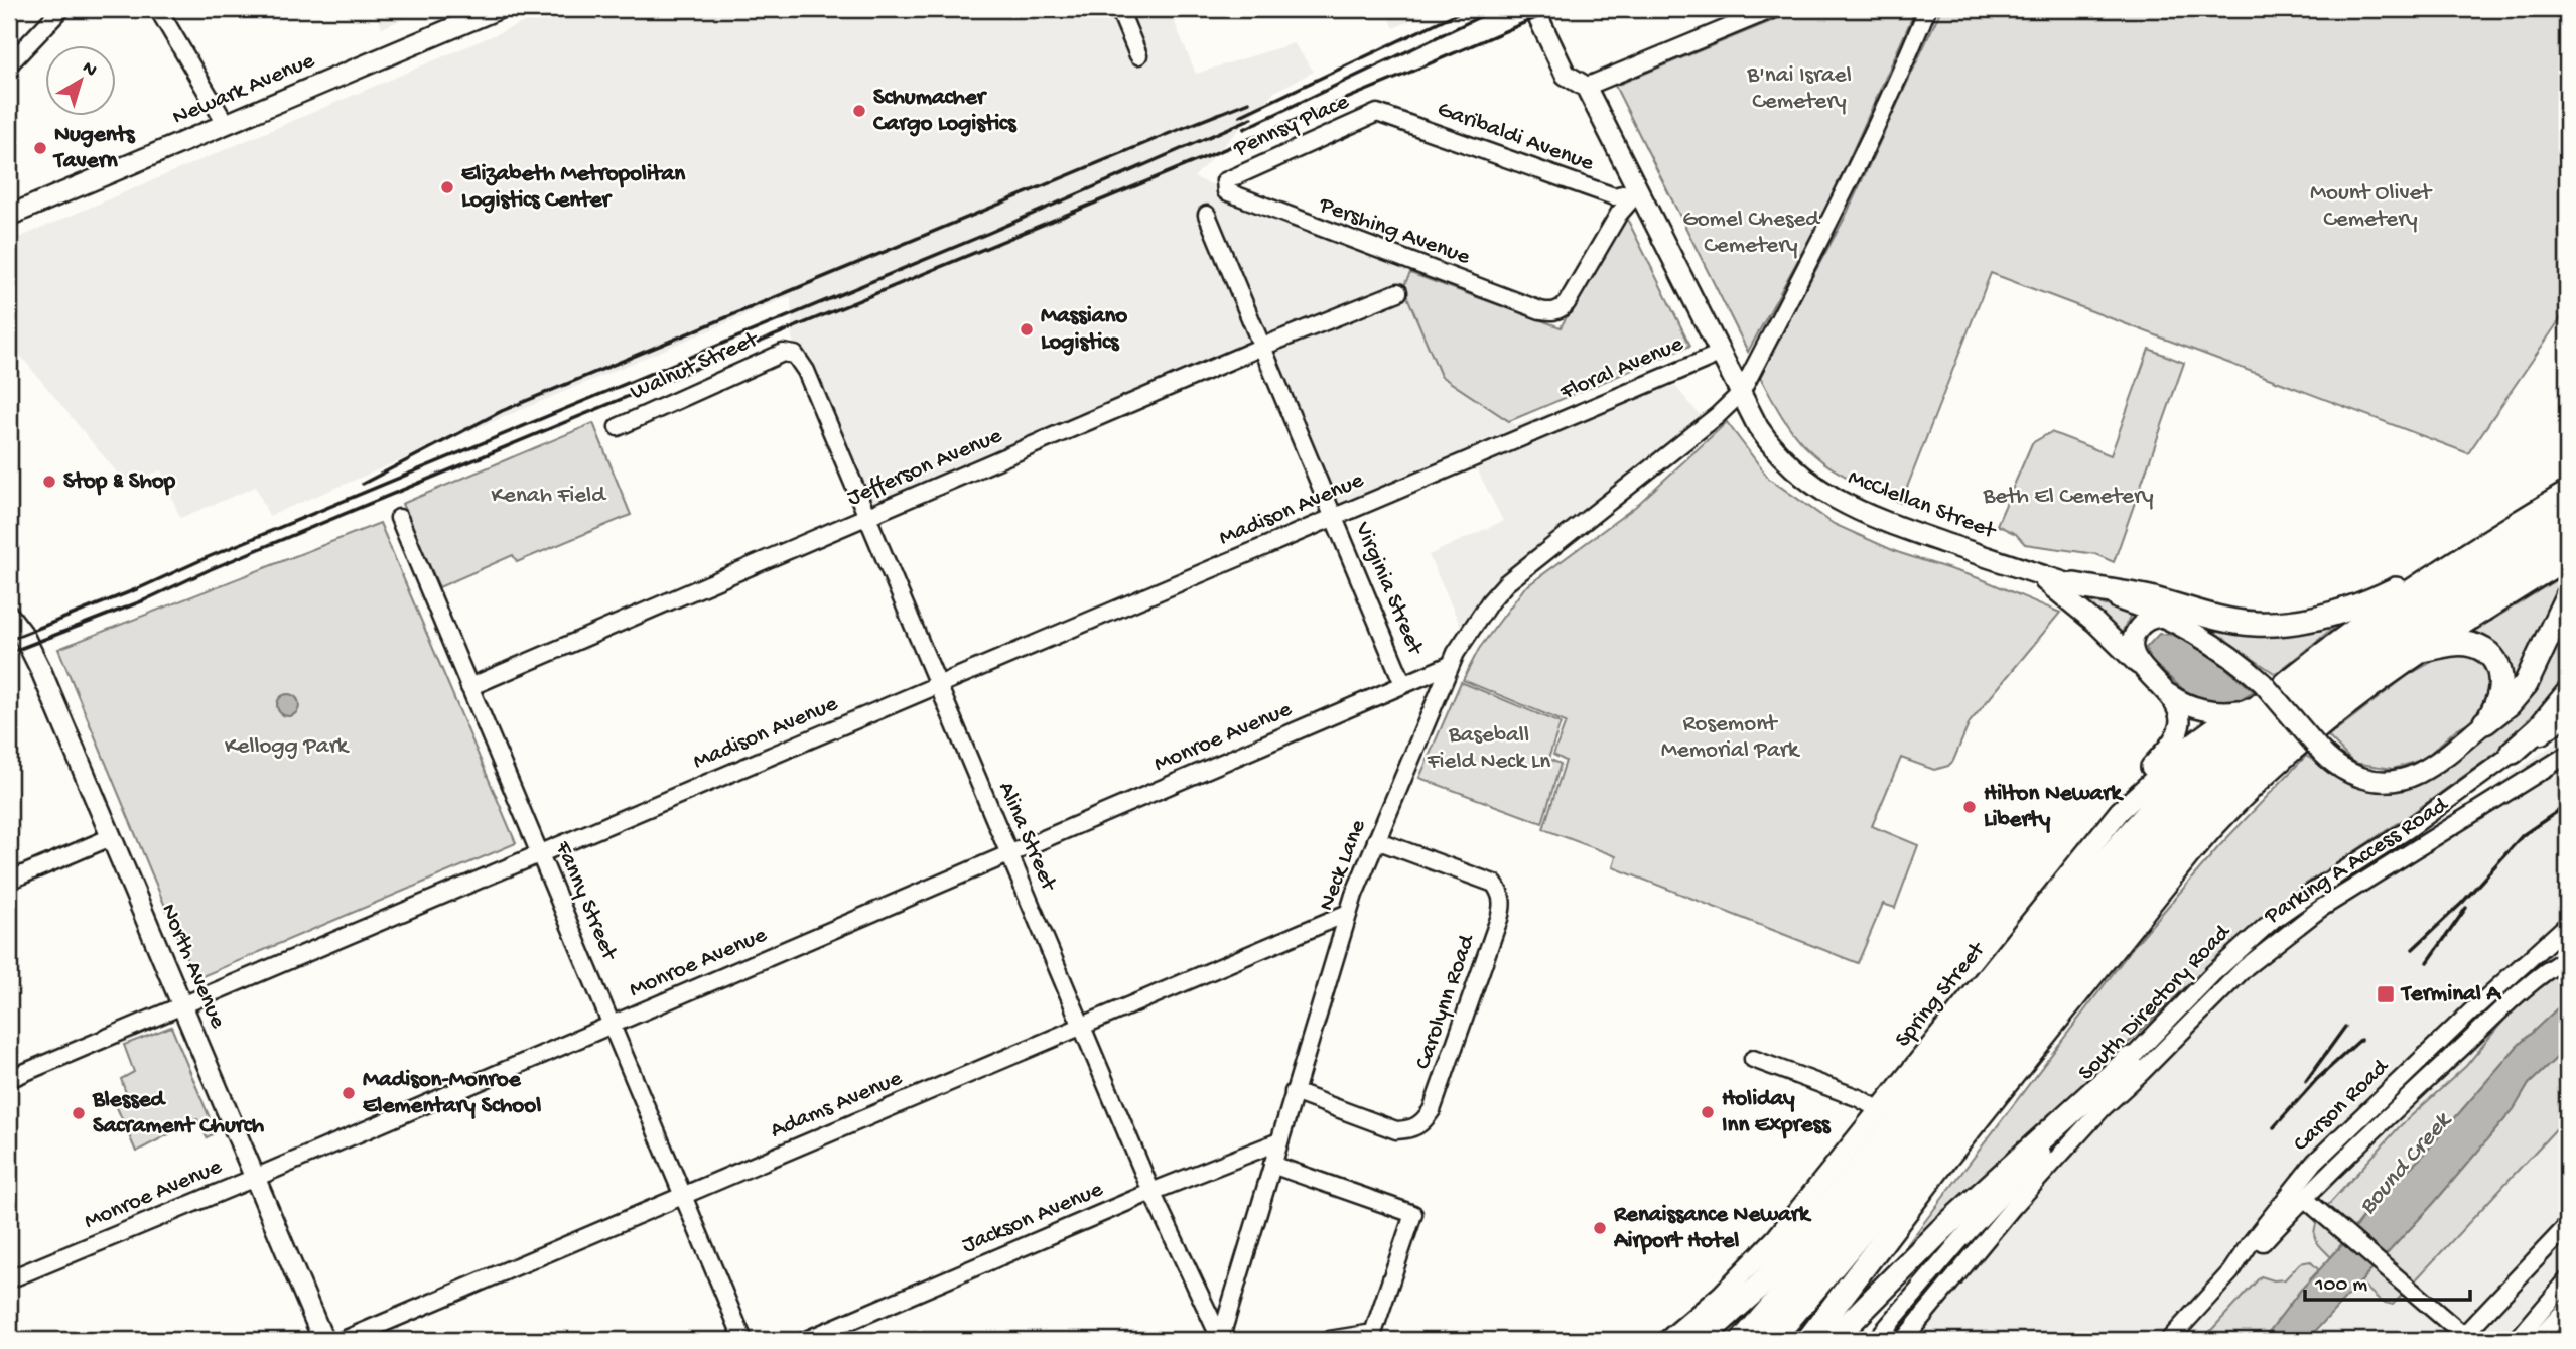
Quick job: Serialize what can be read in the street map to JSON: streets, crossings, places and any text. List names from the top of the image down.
{
  "streets": {
    "main road": [
      "Newark Avenue",
      "McClellan Street",
      "North Avenue",
      "Spring Street"
    ],
    "street": [
      "Pennsy Place",
      "Garibaldi Avenue",
      "Pershing Avenue",
      "Walnut Street",
      "Floral Avenue",
      "Jefferson Avenue",
      "Madison Avenue",
      "Virginia Street",
      "Monroe Avenue",
      "Alina Street",
      "Parking A Access Road",
      "Neck Lane",
      "Fanny Street",
      "Carolynn Road",
      "South Directory Road",
      "Adams Avenue",
      "Carson Road",
      "Jackson Avenue"
    ]
  },
  "crossings": [
    ["Pennsy Place", "Garibaldi Avenue"],
    ["Pennsy Place", "Pershing Avenue"],
    ["Garibaldi Avenue", "Pershing Avenue"],
    ["Garibaldi Avenue", "McClellan Street"],
    ["Pershing Avenue", "McClellan Street"],
    ["Walnut Street", "Alina Street"],
    ["Floral Avenue", "McClellan Street"],
    ["Floral Avenue", "Madison Avenue"],
    ["Jefferson Avenue", "Virginia Street"],
    ["Jefferson Avenue", "Alina Street"],
    ["Jefferson Avenue", "Fanny Street"],
    ["McClellan Street", "Neck Lane"],
    ["McClellan Street", "Spring Street"],
    ["Madison Avenue", "Virginia Street"],
    ["Madison Avenue", "Alina Street"],
    ["Madison Avenue", "Fanny Street"],
    ["Madison Avenue", "North Avenue"],
    ["Virginia Street", "Monroe Avenue"],
    ["Virginia Street", "Neck Lane"],
    ["Monroe Avenue", "Alina Street"],
    ["Monroe Avenue", "Fanny Street"],
    ["Monroe Avenue", "North Avenue"],
    ["Alina Street", "Neck Lane"],
    ["Alina Street", "Adams Avenue"],
    ["Alina Street", "Jackson Avenue"],
    ["Parking A Access Road", "South Directory Road"],
    ["Neck Lane", "Carolynn Road"],
    ["Neck Lane", "Adams Avenue"],
    ["Neck Lane", "Jackson Avenue"],
    ["Fanny Street", "Adams Avenue"]
  ],
  "water": ["Bound Creek"],
  "parks": [
    "B'nai Israel Cemetery",
    "Mount Olivet Cemetery",
    "Gomel Chesed Cemetery",
    "Kenah Field",
    "Beth El Cemetery",
    "Rosemont Memorial Park",
    "Baseball Field Neck Ln",
    "Kellogg Park"
  ],
  "places": {
    "other": [
      "Schumacher Cargo Logistics",
      "Nugents Tavern",
      "Elizabeth Metropolitan Logistics Center",
      "Massiano Logistics",
      "Stop & Shop",
      "Hilton Newark Liberty",
      "Madison-Monroe Elementary School",
      "Holiday Inn Express",
      "Blessed Sacrament Church",
      "Renaissance Newark Airport Hotel"
    ],
    "transit": ["Terminal A"]
  },
  "scale_bar": "100 m",
  "north": "top right"
}
